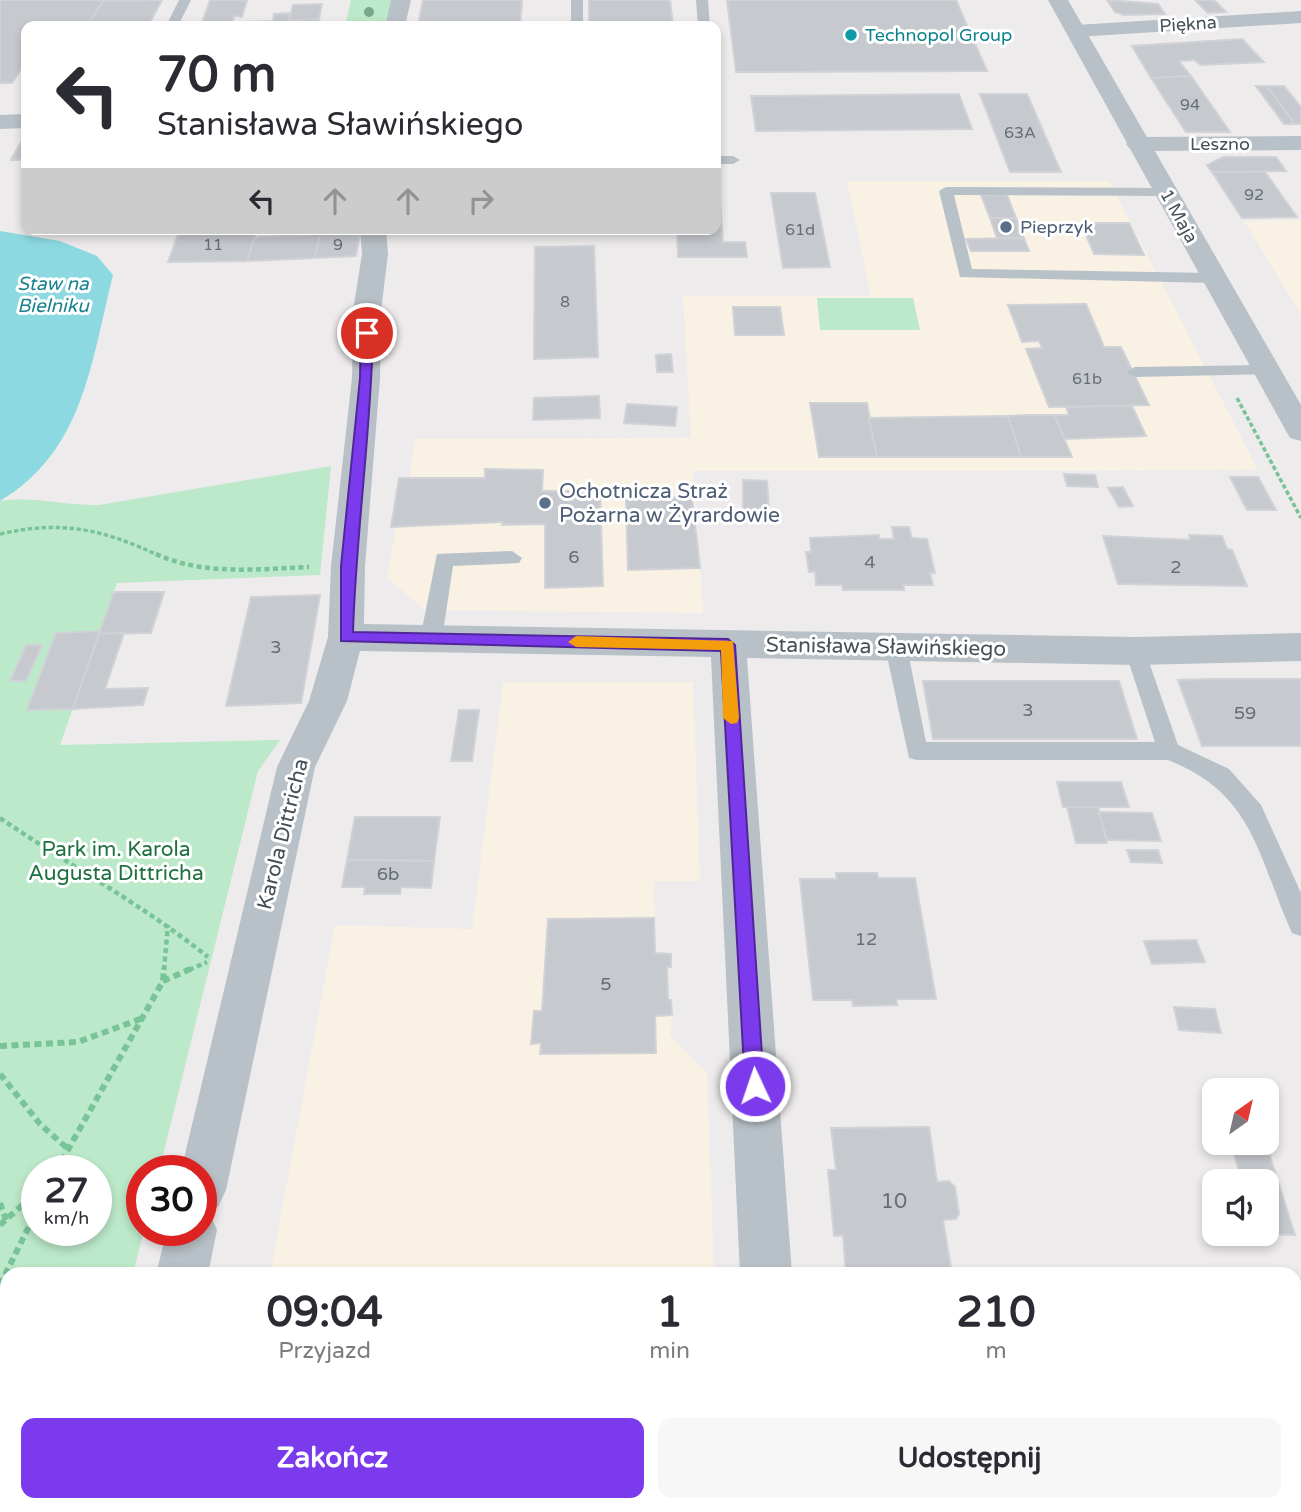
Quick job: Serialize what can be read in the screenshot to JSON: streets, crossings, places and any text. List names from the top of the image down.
{
  "streets": {
    "street": [
      "Piękna",
      "Leszno",
      "1 Maja",
      "Stanisława Sławińskiego",
      "Karola Dittricha"
    ]
  },
  "crossings": [
    ["Piękna", "1 Maja"],
    ["Leszno", "1 Maja"],
    ["Stanisława Sławińskiego", "Karola Dittricha"]
  ],
  "water": ["Staw na Bielniku"],
  "parks": ["Park im. Karola Augusta Dittricha"],
  "places": ["Technopol Group", "Pieprzyk", "Ochotnicza Straż Pożarna w Żyrardowie"],
  "house_numbers": [
    "94",
    "63A",
    "92",
    "61d",
    "11",
    "9",
    "8",
    "61b",
    "6",
    "4",
    "2",
    "3",
    "3",
    "59",
    "6b",
    "12",
    "5",
    "10"
  ],
  "north": "top right",
  "page": {
    "turn": ["70 m", "Stanisława Sławińskiego"],
    "speed": "27 km/h",
    "limit": "30",
    "eta": [
      "09:04",
      "Przyjazd",
      "1",
      "min",
      "210",
      "m"
    ],
    "buttons": ["Zakończ", "Udostępnij"]
  }
}
